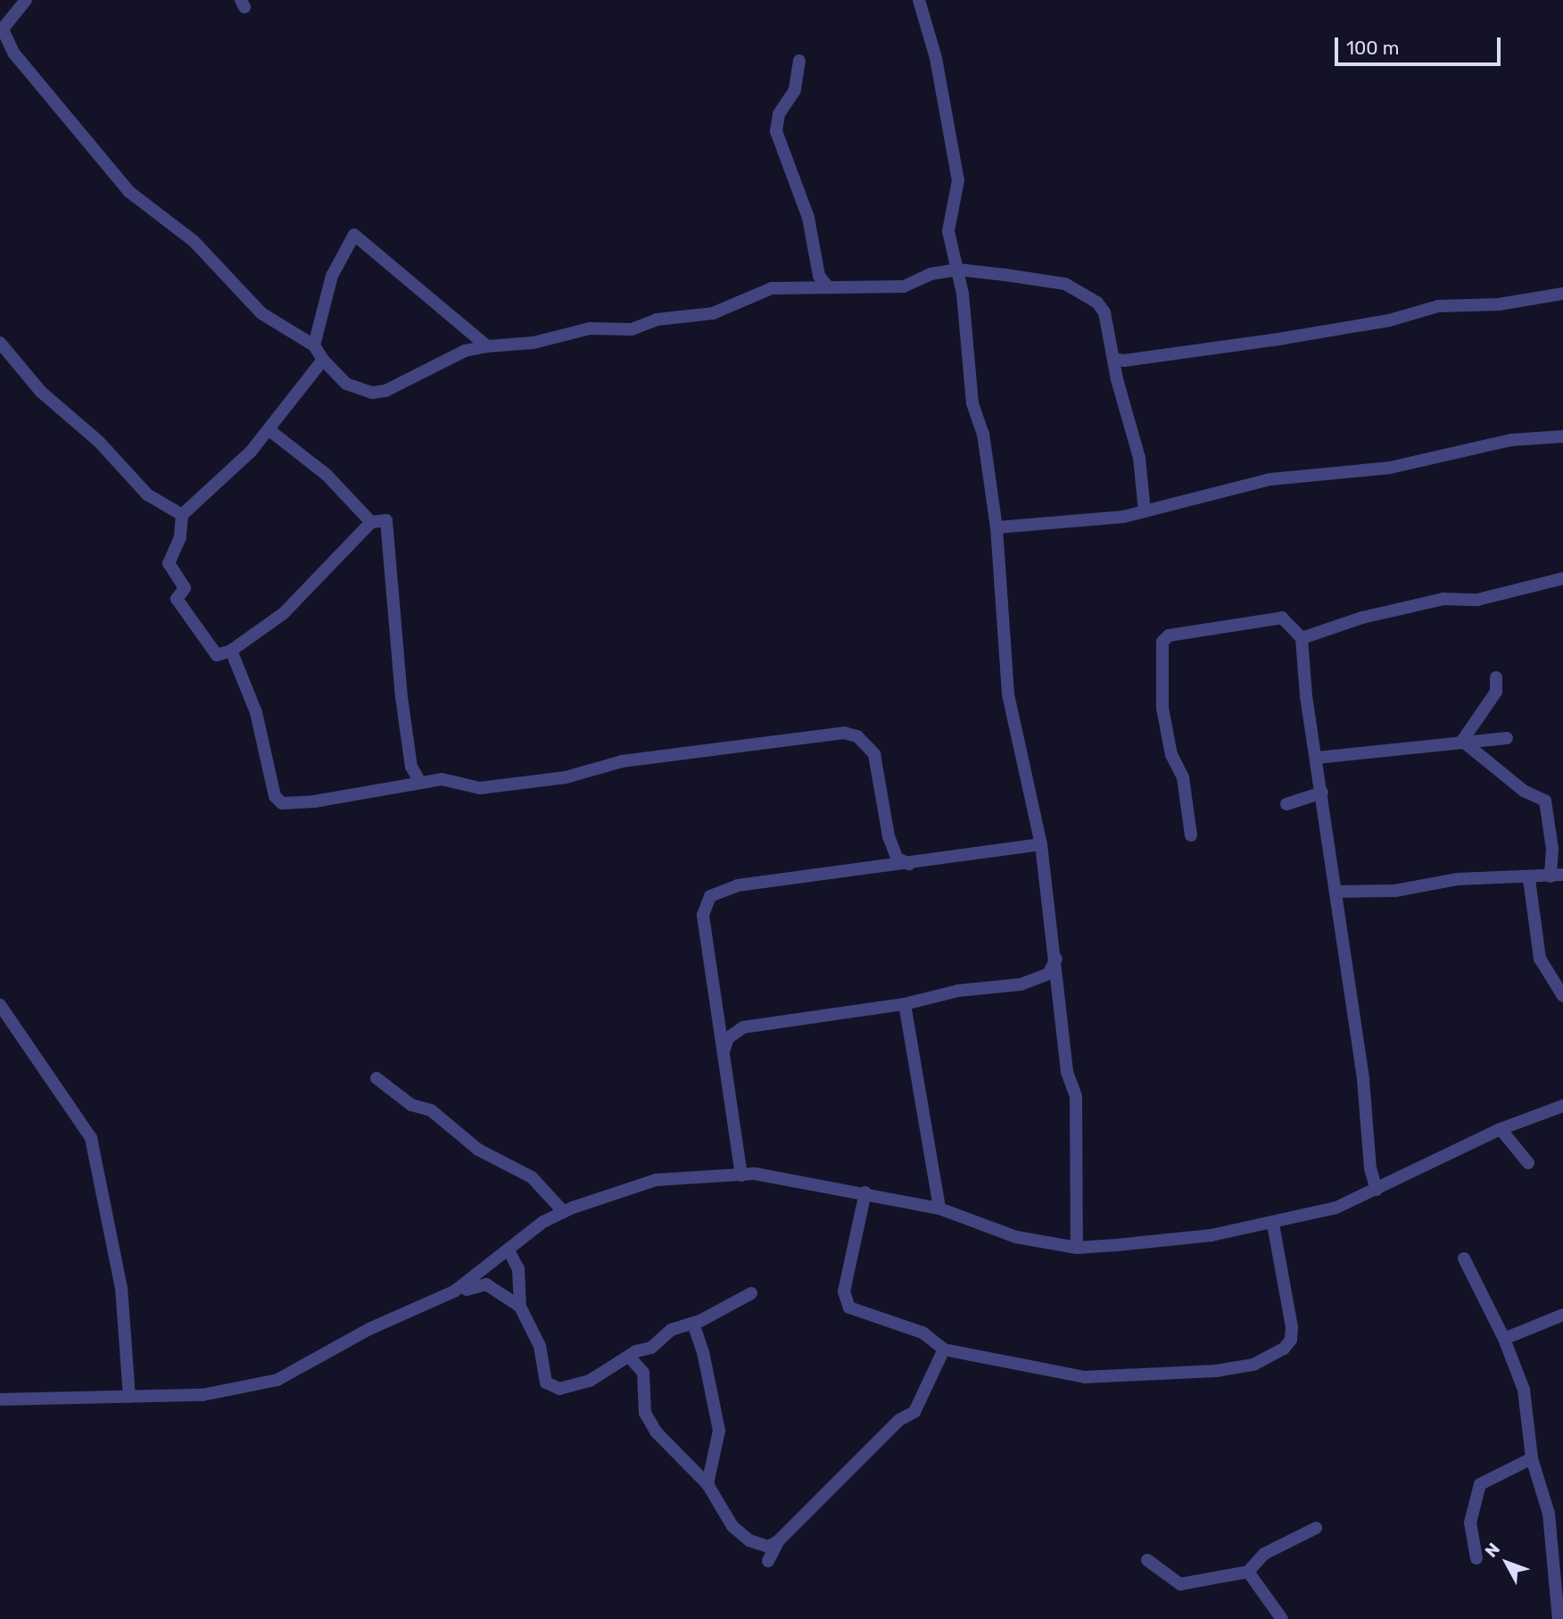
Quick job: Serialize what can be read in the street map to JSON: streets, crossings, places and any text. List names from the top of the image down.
{
  "scale_bar": "100 m",
  "north": "top left"
}
